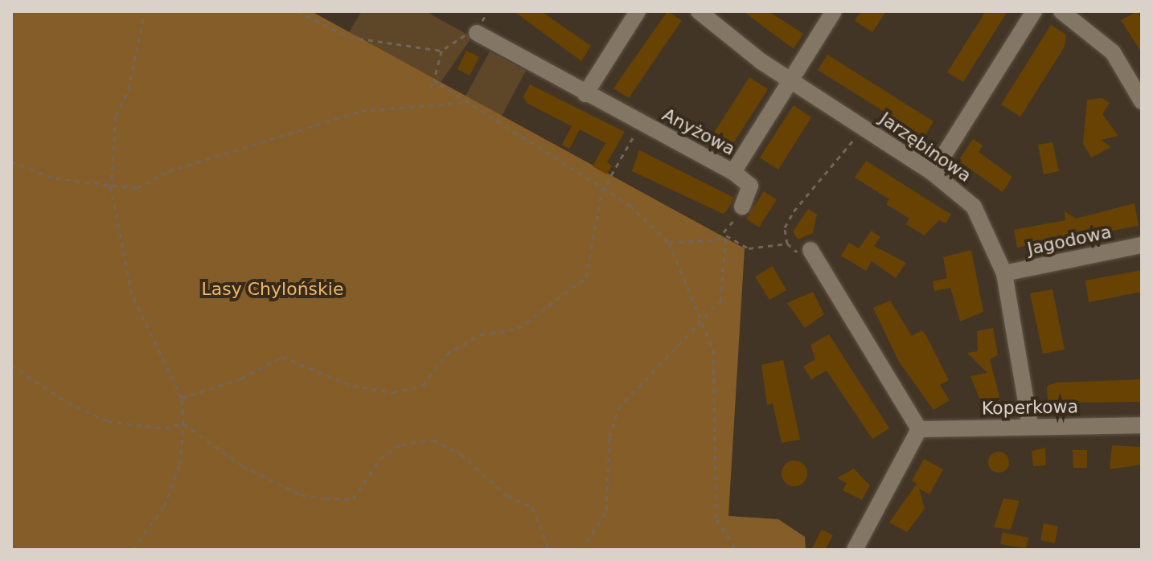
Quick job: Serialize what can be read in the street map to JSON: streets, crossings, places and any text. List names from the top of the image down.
{
  "streets": {
    "street": [
      "Anyżowa",
      "Jarzębinowa",
      "Jagodowa",
      "Koperkowa"
    ]
  },
  "crossings": [
    ["Anyżowa", "Jarzębinowa"],
    ["Jarzębinowa", "Jagodowa"],
    ["Jarzębinowa", "Koperkowa"]
  ],
  "parks": ["Lasy Chylońskie"]
}
